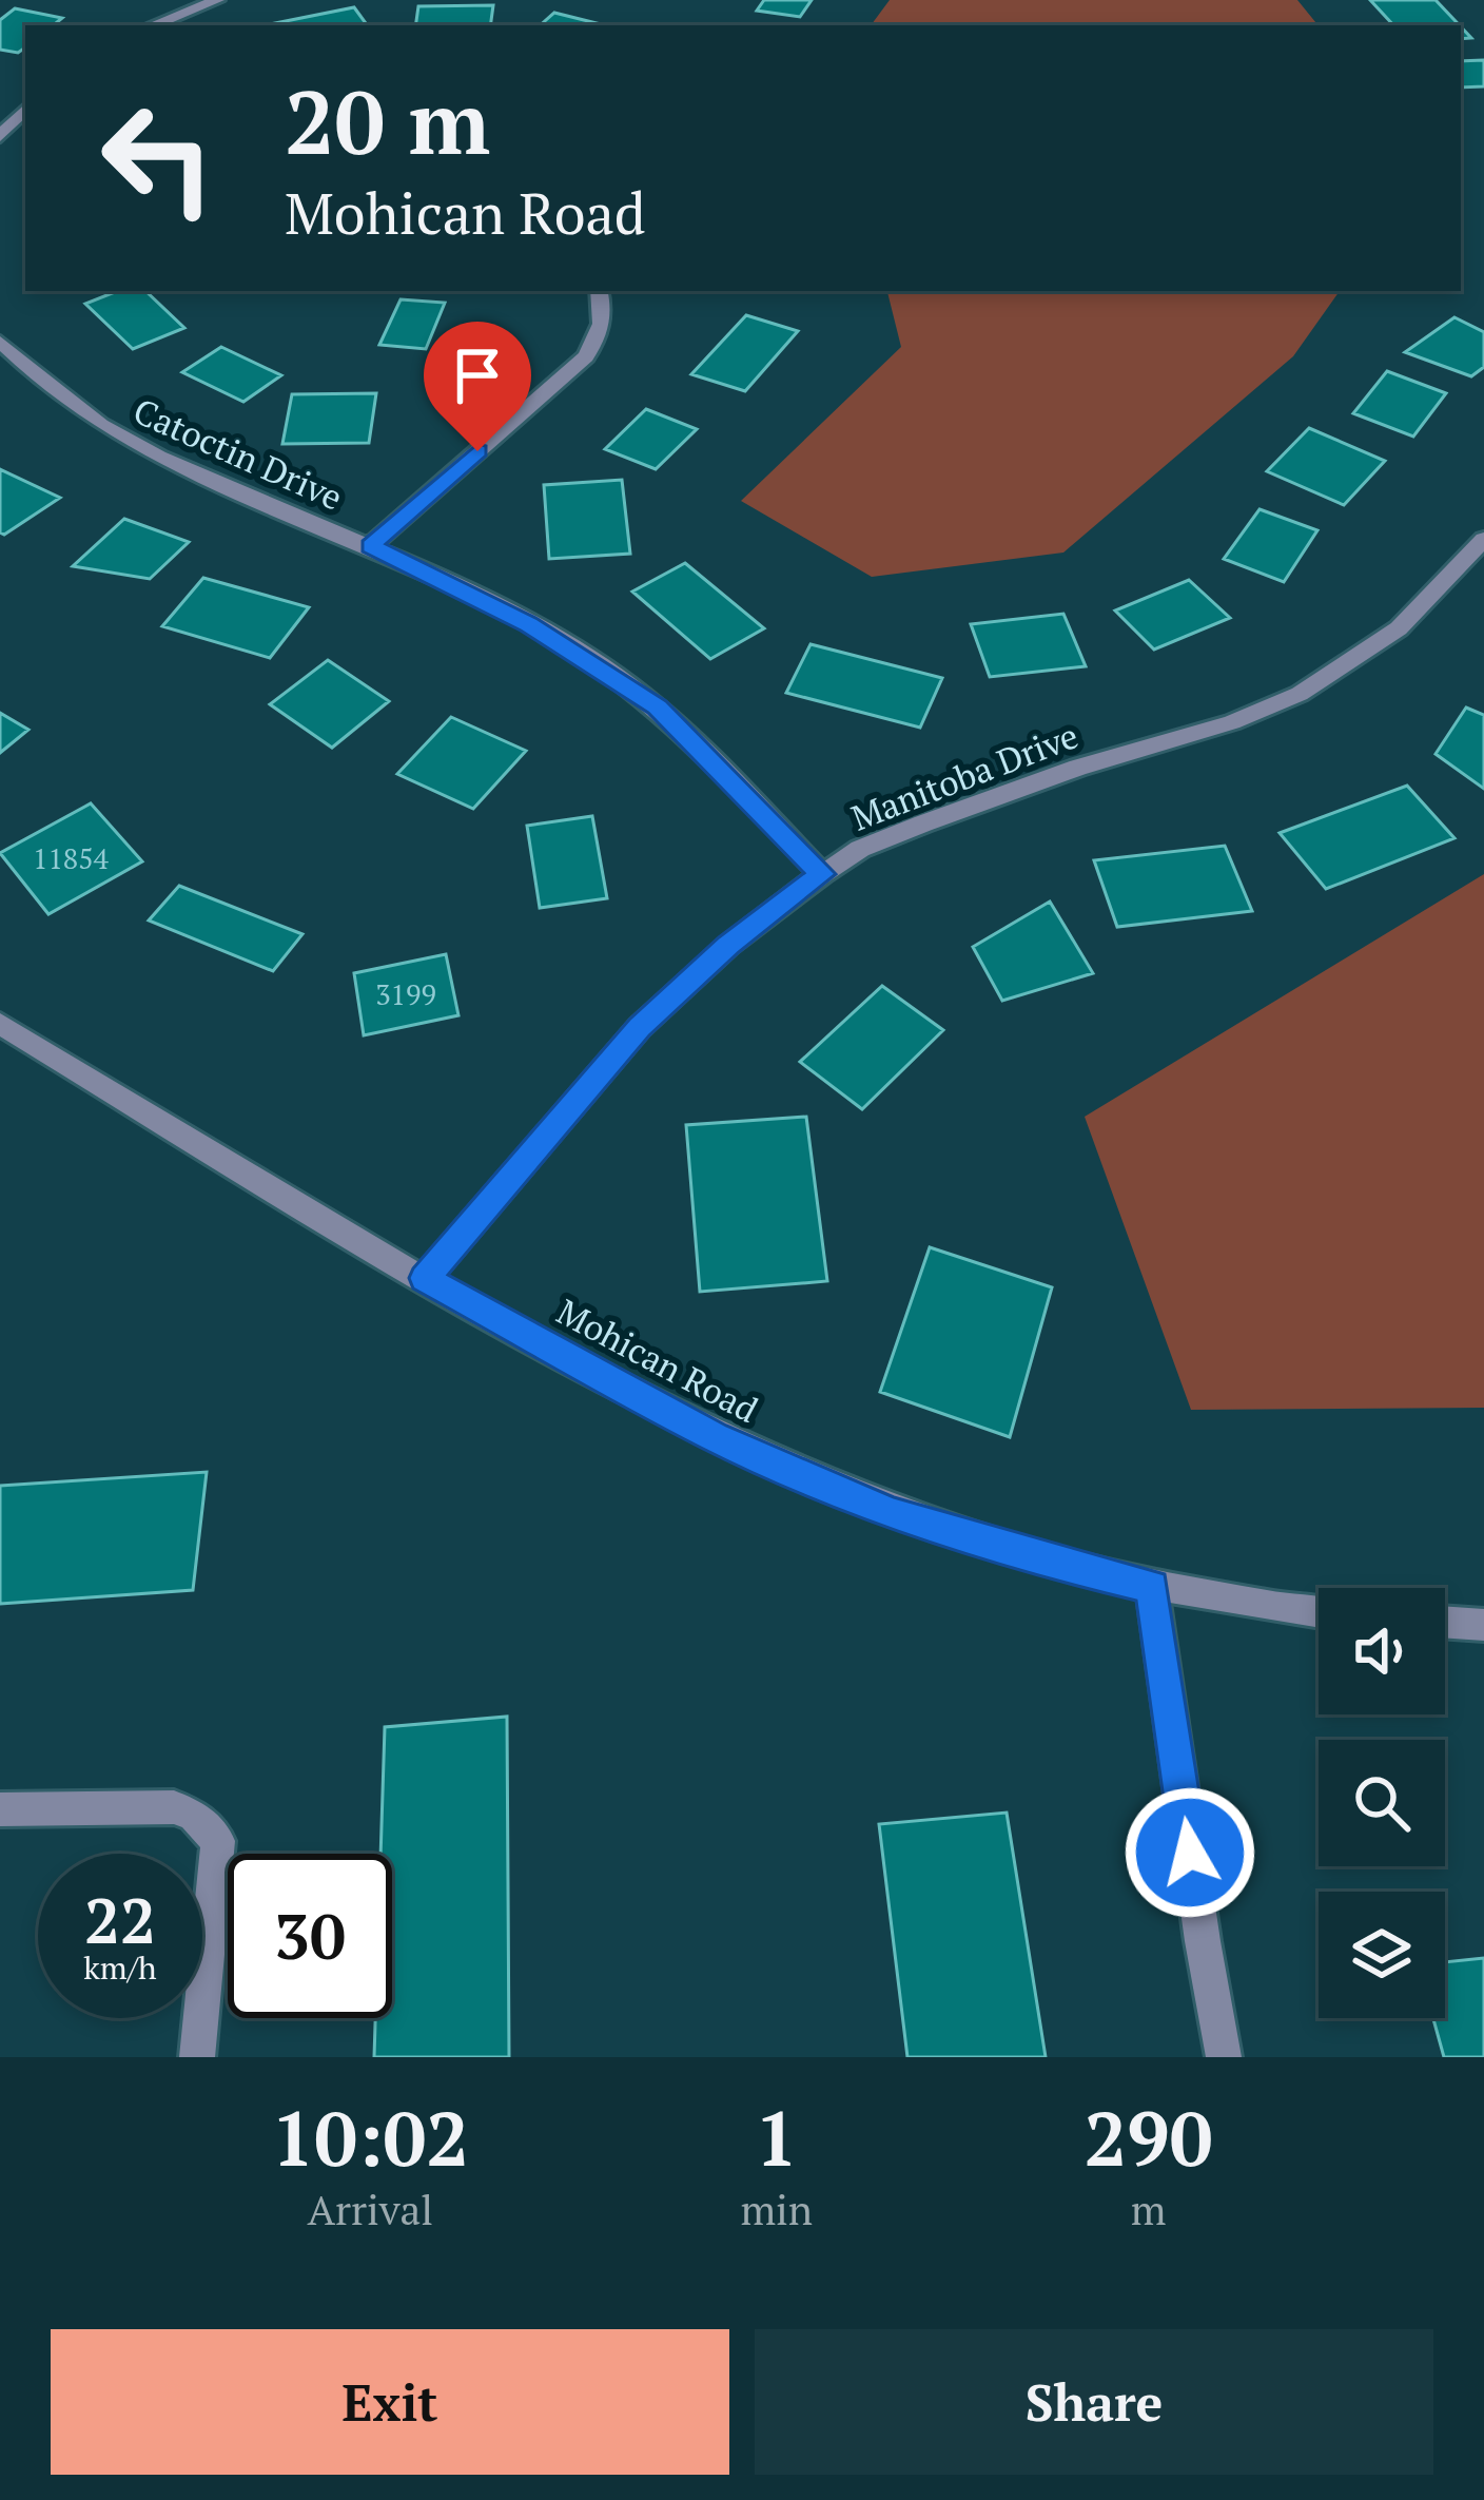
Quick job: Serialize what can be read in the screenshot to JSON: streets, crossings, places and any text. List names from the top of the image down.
{
  "streets": {
    "street": ["Catoctin Drive", "Manitoba Drive", "Mohican Road"]
  },
  "crossings": [
    ["Catoctin Drive", "Manitoba Drive"],
    ["Manitoba Drive", "Mohican Road"]
  ],
  "house_numbers": ["11854", "3199"],
  "page": {
    "turn": ["20 m", "Mohican Road"],
    "speed": "22 km/h",
    "limit": "30",
    "eta": [
      "10:02",
      "Arrival",
      "1",
      "min",
      "290",
      "m"
    ],
    "buttons": ["Exit", "Share"]
  }
}
